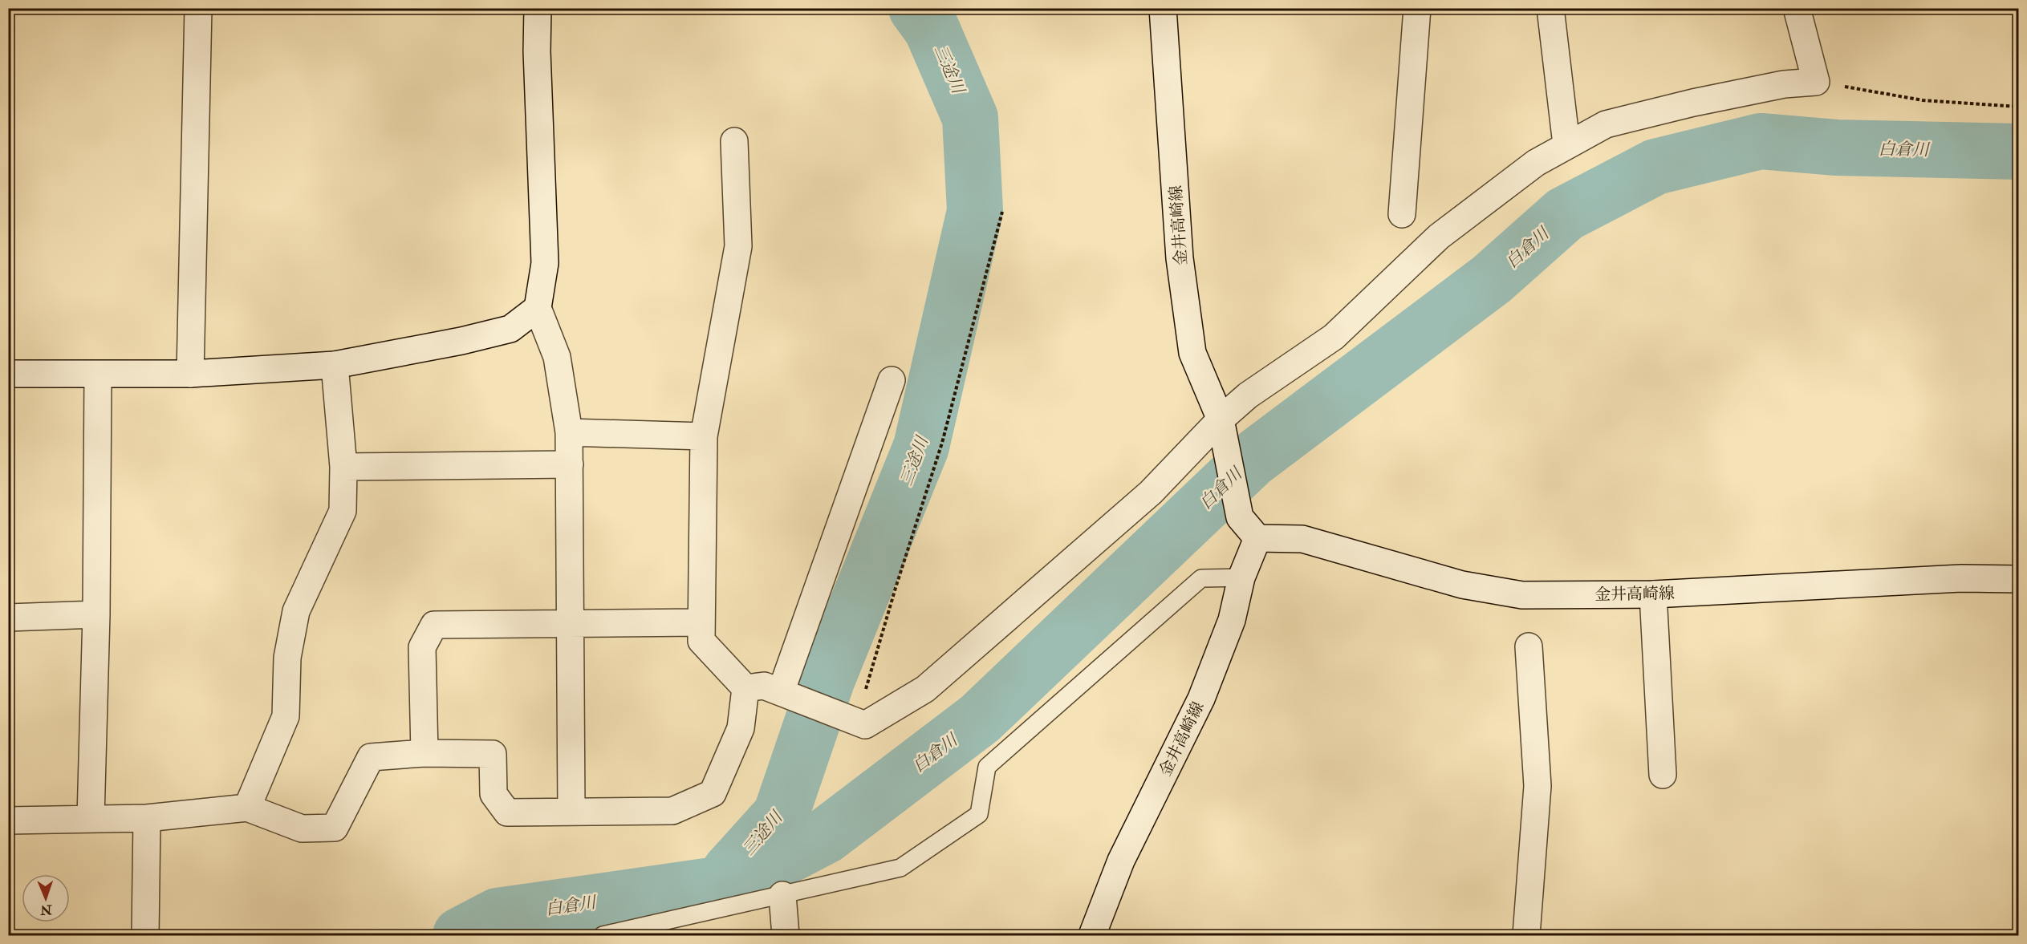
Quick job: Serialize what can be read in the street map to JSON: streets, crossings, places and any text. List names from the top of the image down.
{
  "streets": {
    "street": ["金井高崎線"]
  },
  "water": ["三途川", "白倉川"],
  "north": "bottom"
}
